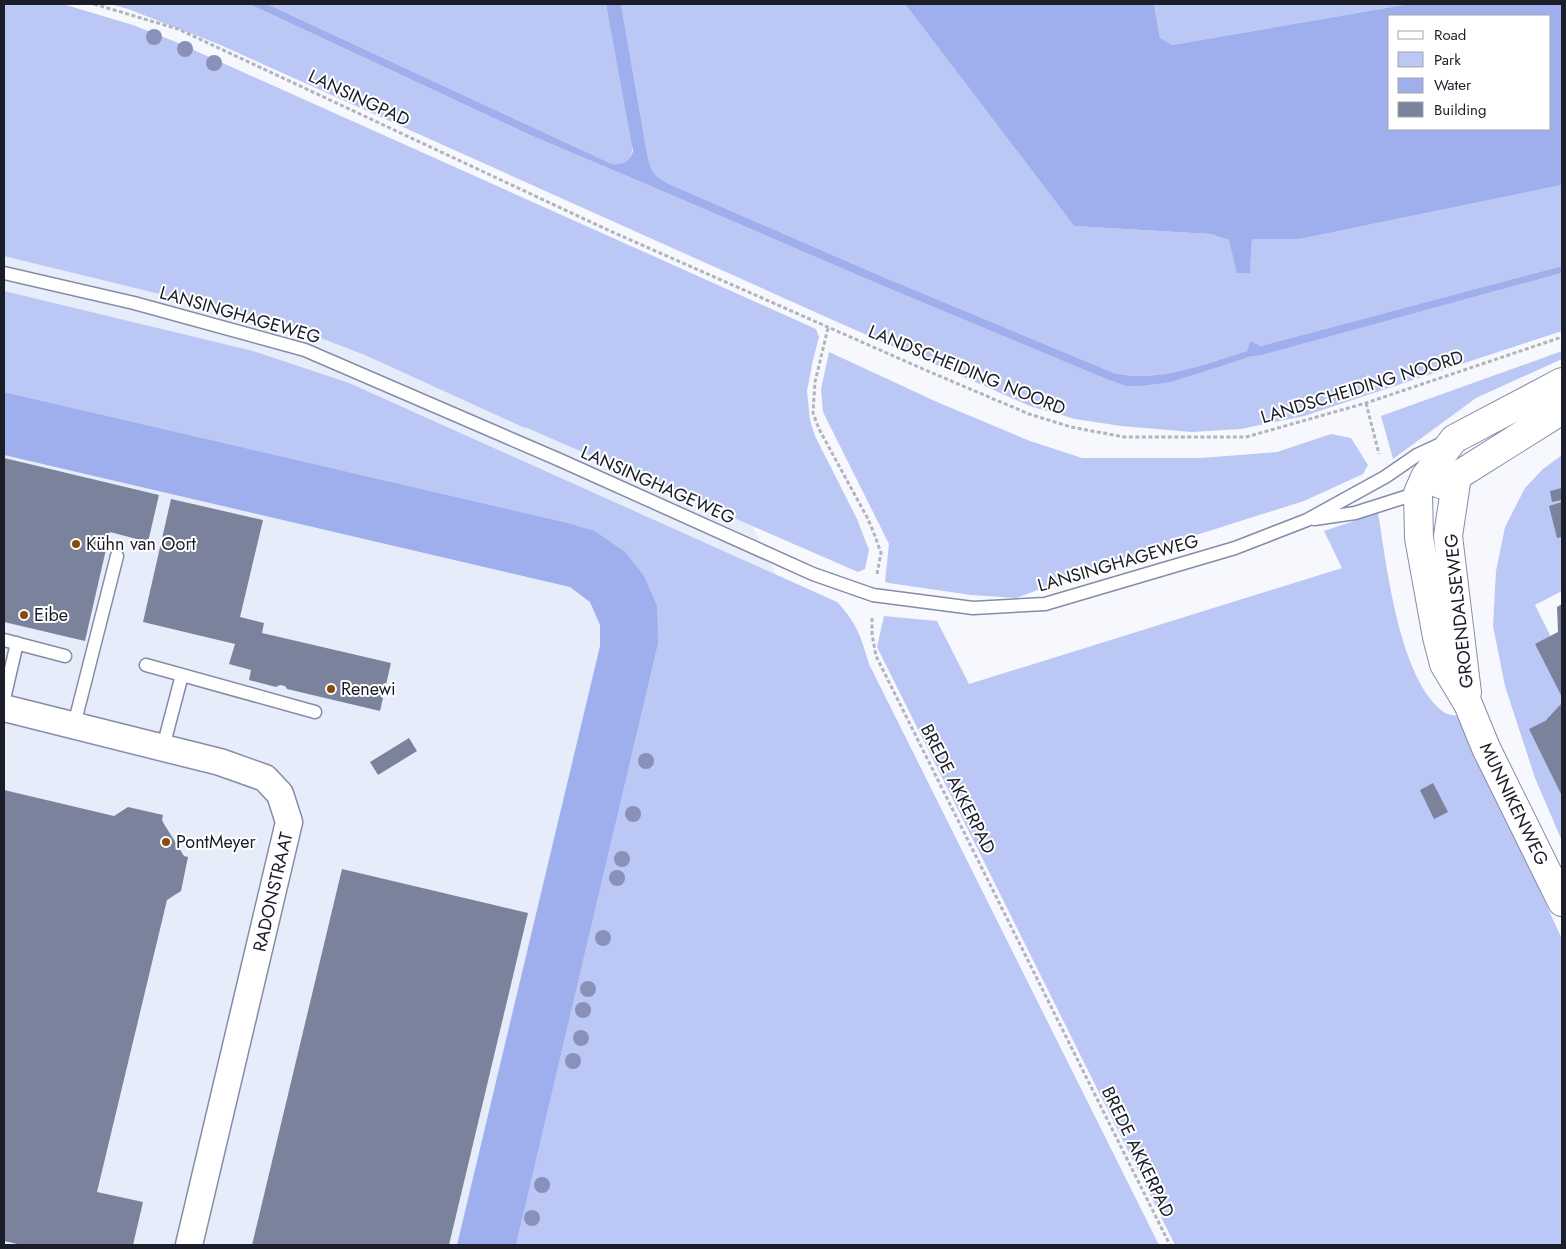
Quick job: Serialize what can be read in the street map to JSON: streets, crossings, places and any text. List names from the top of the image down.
{
  "streets": {
    "street": ["GROENDALSEWEG", "MUNNIKENWEG", "RADONSTRAAT"],
    "lane": ["LANSINGHAGEWEG"],
    "path": ["LANSINGPAD", "LANDSCHEIDING NOORD", "BREDE AKKERPAD"]
  },
  "crossings": [
    ["LANSINGPAD", "LANDSCHEIDING NOORD"],
    ["LANSINGHAGEWEG", "GROENDALSEWEG"],
    ["LANSINGHAGEWEG", "BREDE AKKERPAD"],
    ["LANDSCHEIDING NOORD", "BREDE AKKERPAD"],
    ["GROENDALSEWEG", "MUNNIKENWEG"]
  ],
  "places": [
    "Kühn van Oort",
    "Eibe",
    "Renewi",
    "PontMeyer"
  ],
  "legend": [
    "Road",
    "Park",
    "Water",
    "Building"
  ]
}
